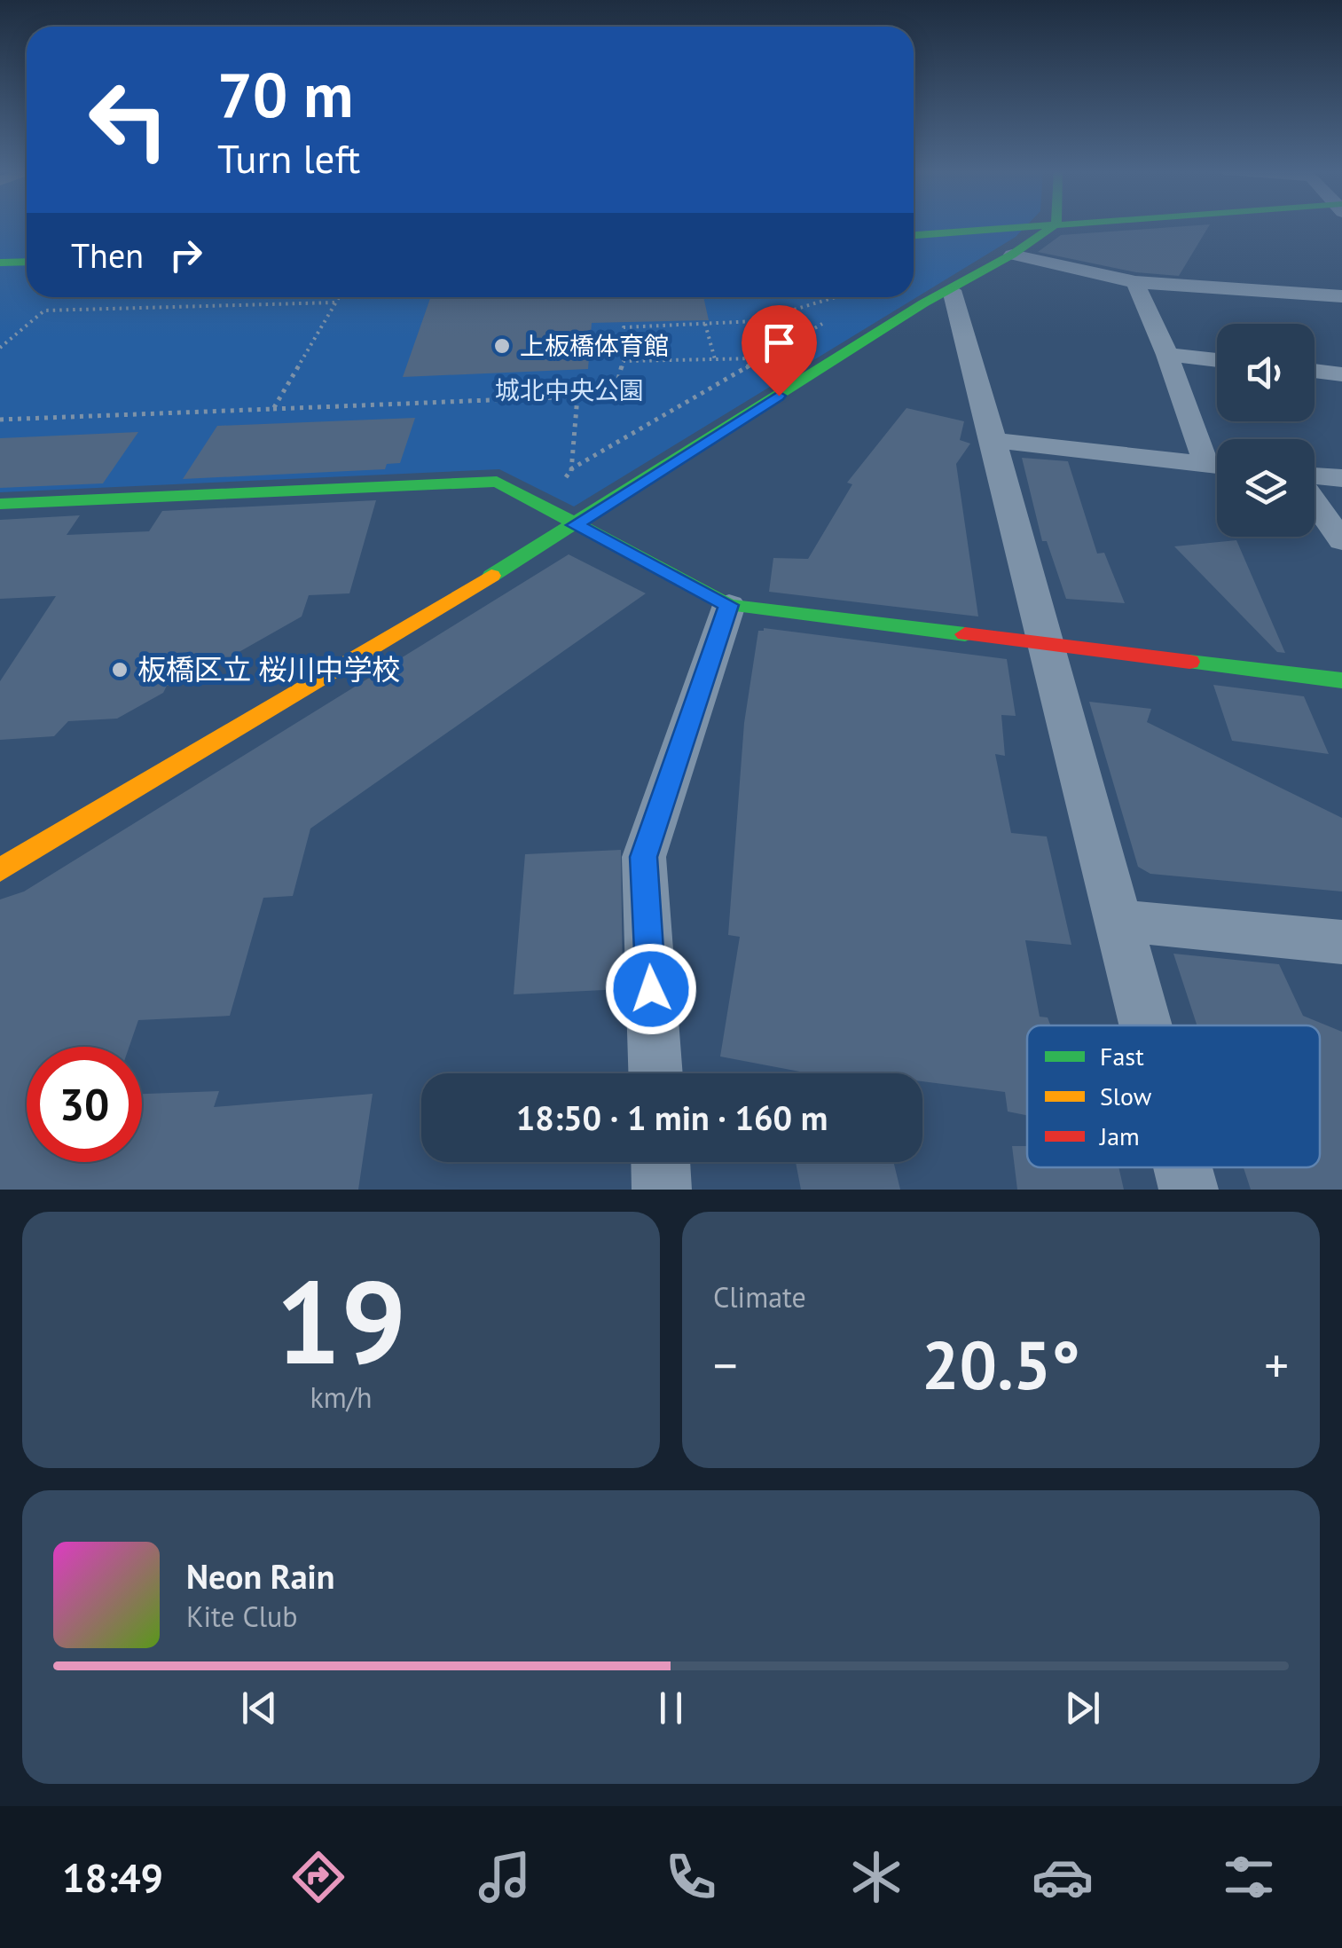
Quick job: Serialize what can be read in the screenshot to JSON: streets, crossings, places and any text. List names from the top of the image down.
{
  "parks": ["城北中央公園"],
  "places": ["上板橋体育館", "板橋区立 桜川中学校"],
  "legend": ["Fast", "Slow", "Jam"],
  "page": {
    "turn": ["70 m", "Turn left"],
    "then": "Then",
    "limit": "30",
    "trip": "18:50 · 1 min · 160 m",
    "tile": [
      ["19", "km/h"],
      "Climate"
    ],
    "heat": ["−", "20.5°", "+"],
    "song": ["Neon Rain", "Kite Club"],
    "tabs": "18:49"
  }
}
